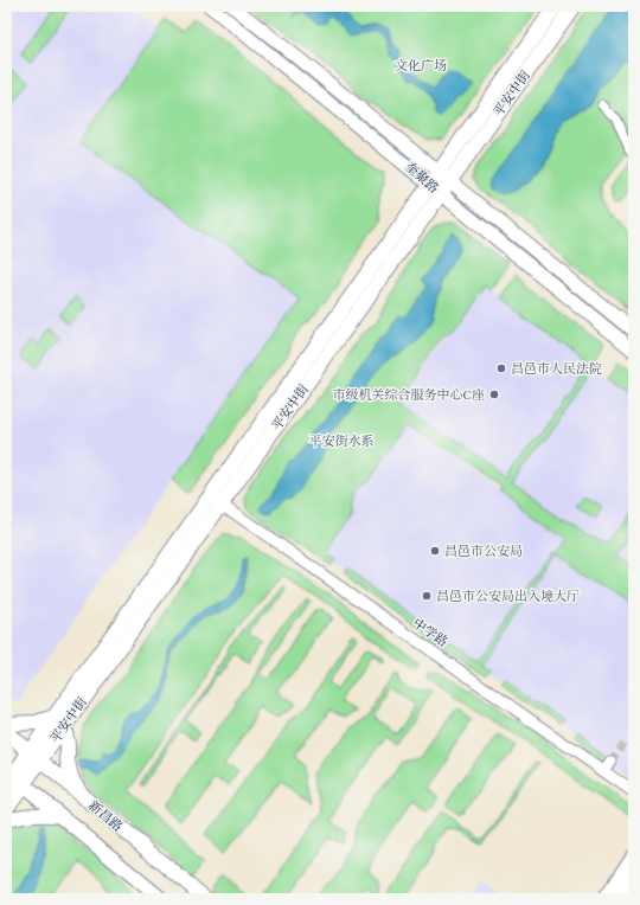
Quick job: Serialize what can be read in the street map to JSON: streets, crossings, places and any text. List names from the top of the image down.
{
  "streets": {
    "main road": ["平安中街", "奎聚路", "新昌路"],
    "street": ["中学路"]
  },
  "crossings": [
    ["平安中街", "奎聚路"],
    ["平安中街", "中学路"],
    ["平安中街", "新昌路"]
  ],
  "parks": ["文化广场", "平安街水系"],
  "places": [
    "昌邑市人民法院",
    "市级机关综合服务中心C座",
    "昌邑市公安局",
    "昌邑市公安局出入境大厅"
  ]
}
